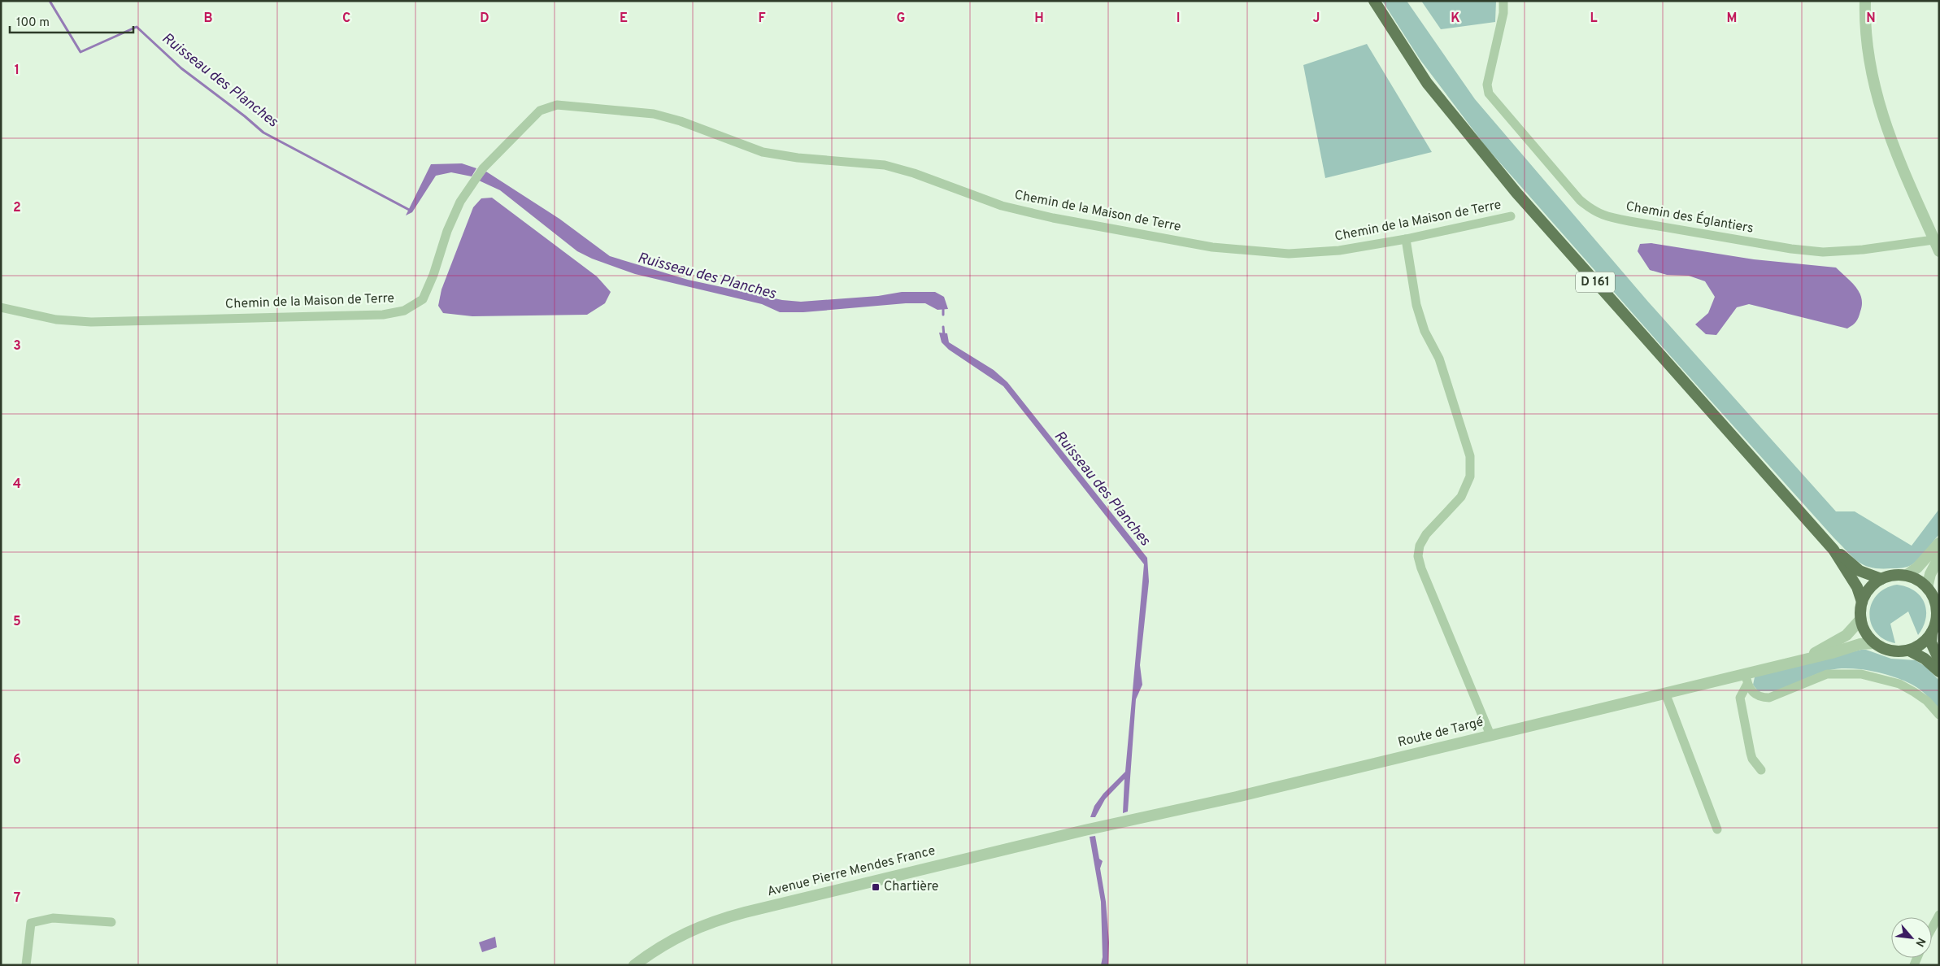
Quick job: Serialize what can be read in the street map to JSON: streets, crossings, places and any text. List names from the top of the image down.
{
  "streets": {
    "main road": ["D 161"],
    "street": [
      "Chemin de la Maison de Terre",
      "Chemin des Églantiers",
      "Route de Targé",
      "Avenue Pierre Mendes France"
    ]
  },
  "crossings": [
    ["D 161", "Route de Targé"],
    ["Route de Targé", "Avenue Pierre Mendes France"]
  ],
  "water": ["Ruisseau des Planches"],
  "places": {
    "transit": ["Chartière"]
  },
  "scale_bar": "100 m",
  "north": "bottom right",
  "grid": {
    "columns": [
      "B",
      "C",
      "D",
      "E",
      "F",
      "G",
      "H",
      "I",
      "J",
      "K",
      "L",
      "M",
      "N"
    ],
    "rows": [
      "1",
      "2",
      "3",
      "4",
      "5",
      "6",
      "7"
    ]
  }
}
